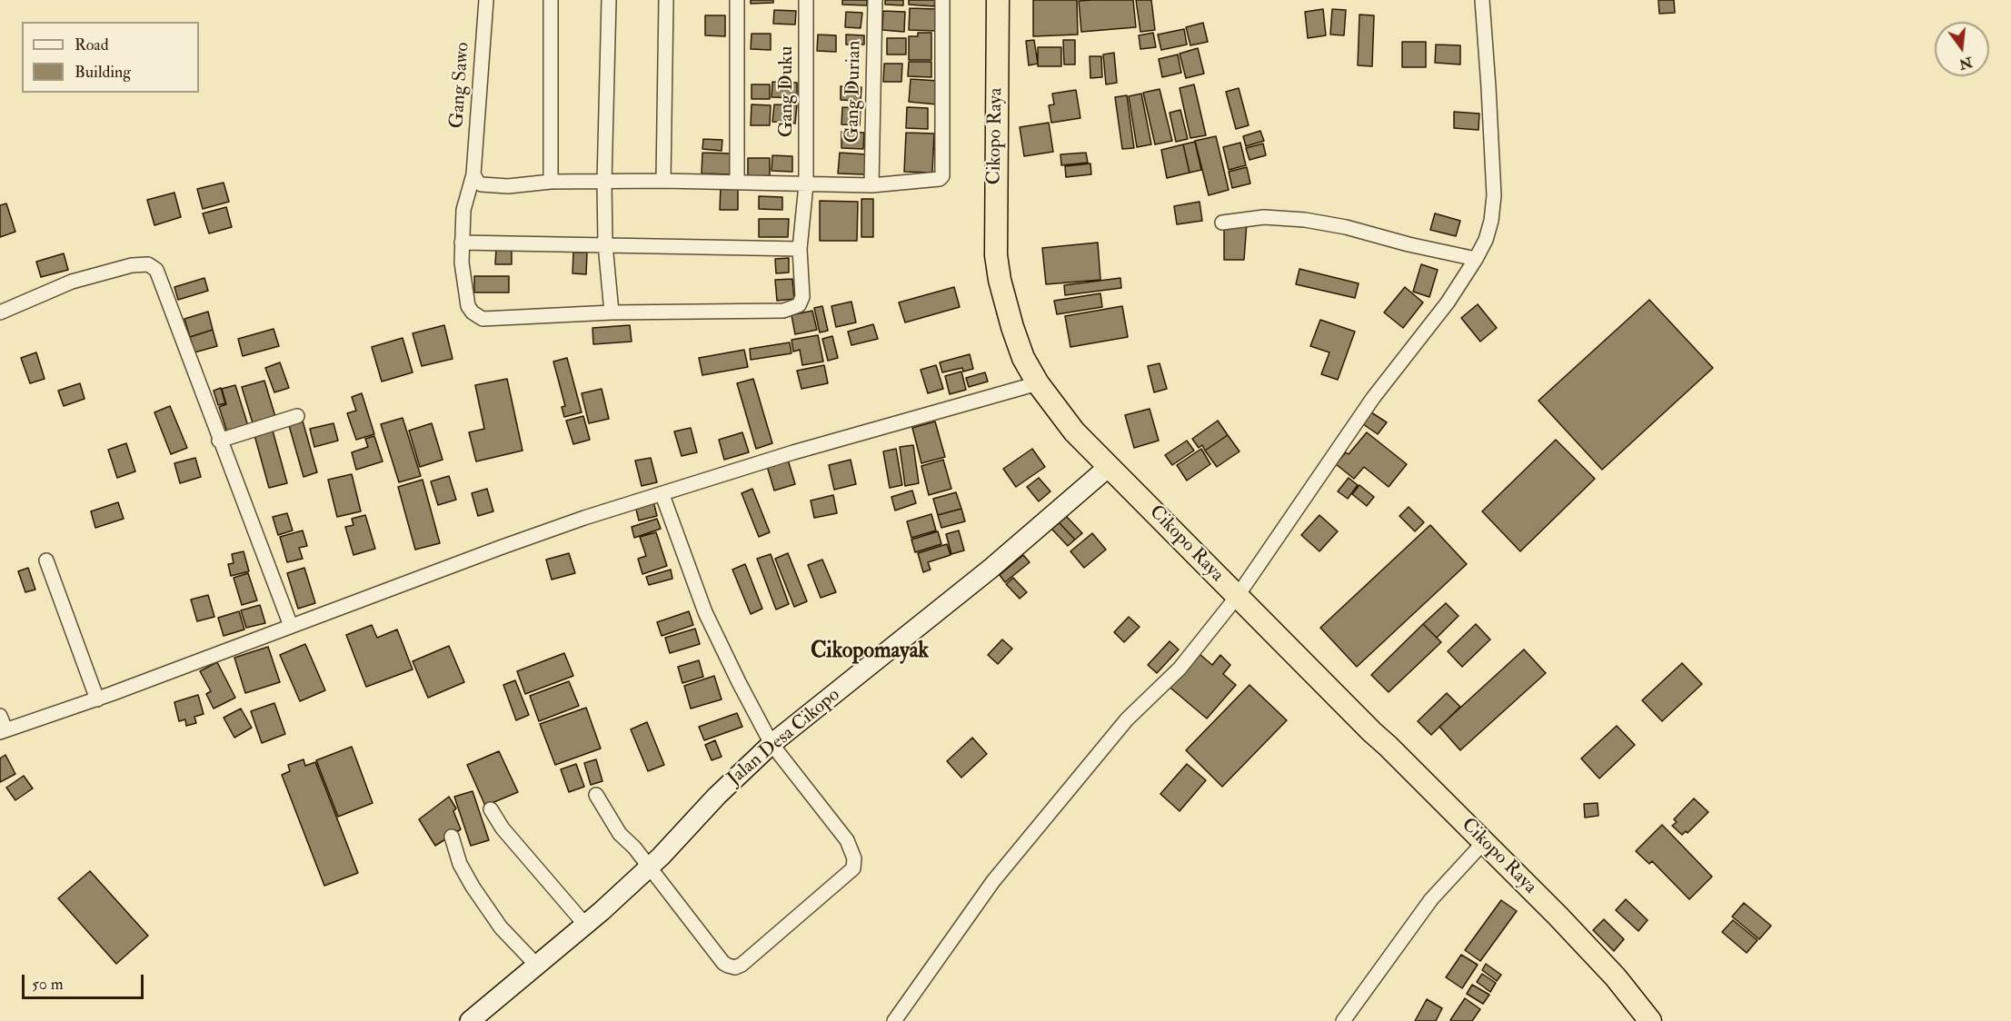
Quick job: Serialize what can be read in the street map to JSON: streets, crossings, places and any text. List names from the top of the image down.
{
  "streets": {
    "highway": ["Cikopo Raya"],
    "main road": ["Jalan Desa Cikopo"],
    "street": ["Gang Sawo", "Gang Duku", "Gang Durian"]
  },
  "crossings": [
    ["Gang Sawo", "Gang Duku"],
    ["Cikopo Raya", "Jalan Desa Cikopo"]
  ],
  "districts": ["Cikopomayak"],
  "legend": ["Road", "Building"],
  "scale_bar": "50 m",
  "north": "bottom"
}
